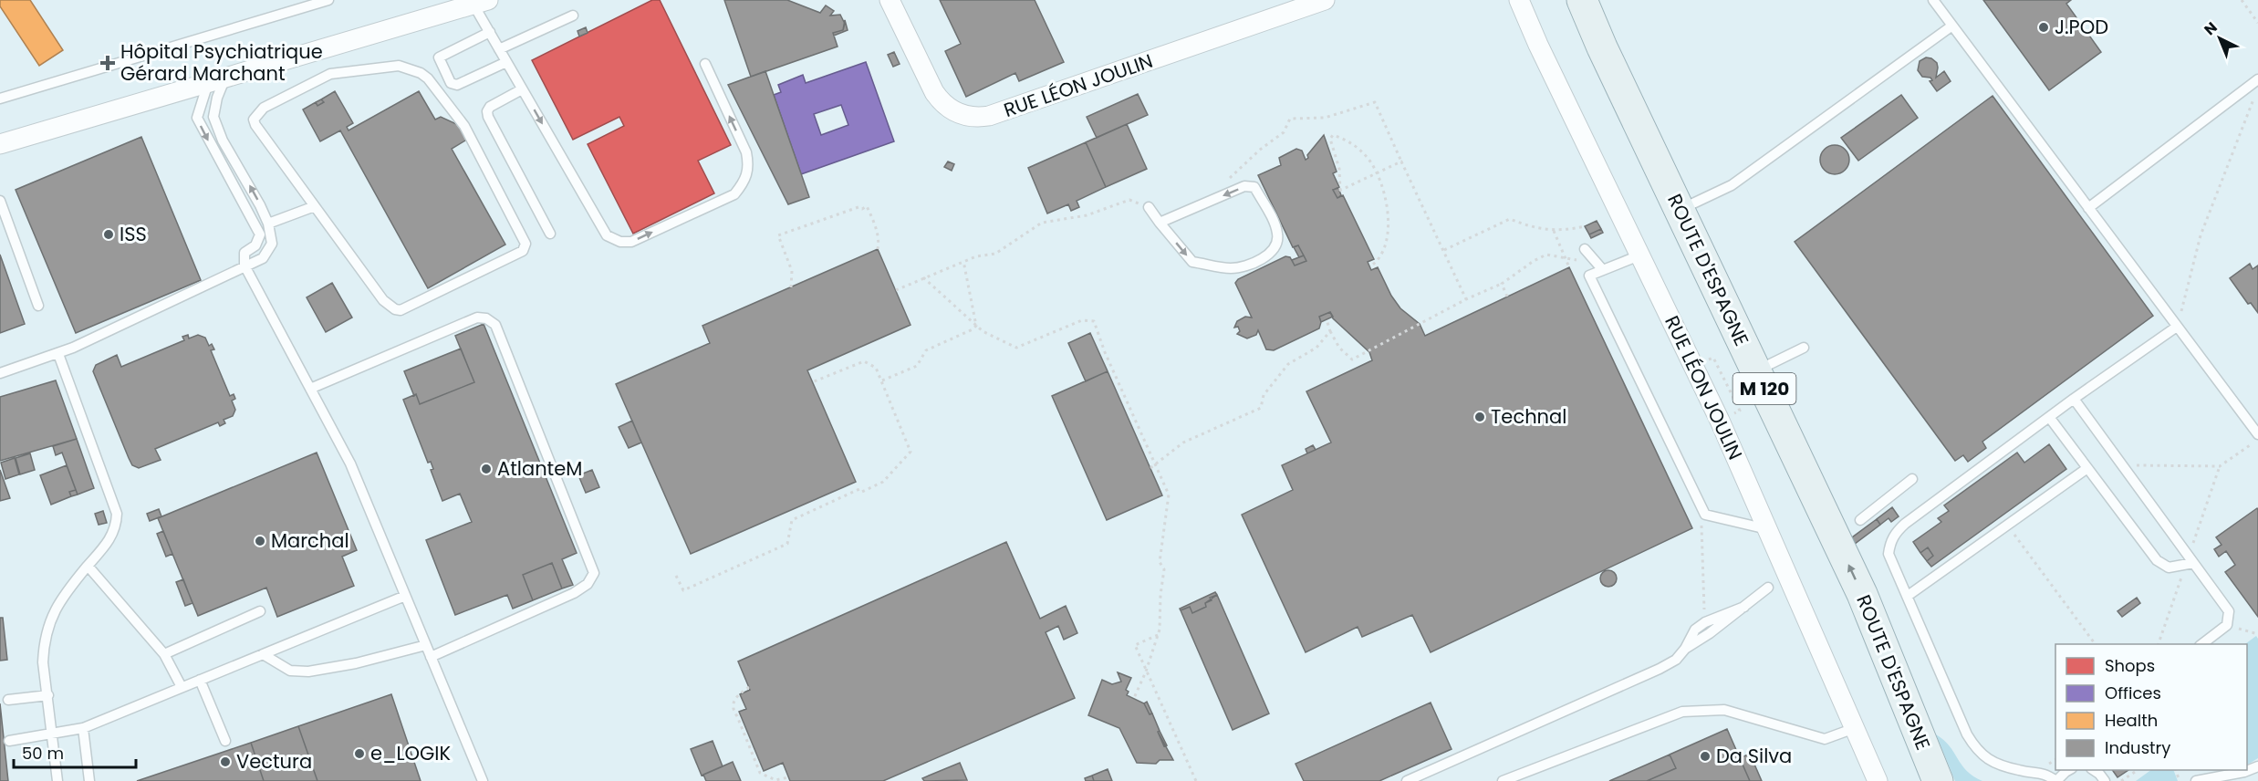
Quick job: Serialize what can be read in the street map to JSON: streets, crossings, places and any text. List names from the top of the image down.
{
  "streets": {
    "main road": ["ROUTE D'ESPAGNE", "M 120"],
    "street": ["RUE LÉON JOULIN"]
  },
  "places": {
    "other": [
      "J.POD",
      "ISS",
      "Technal",
      "AtlanteM",
      "Marchal",
      "e_LOGIK",
      "Da Silva",
      "Vectura"
    ],
    "health": ["Hôpital Psychiatrique Gérard Marchant"]
  },
  "legend": [
    "Shops",
    "Offices",
    "Health",
    "Industry"
  ],
  "scale_bar": "50 m",
  "north": "top left"
}
